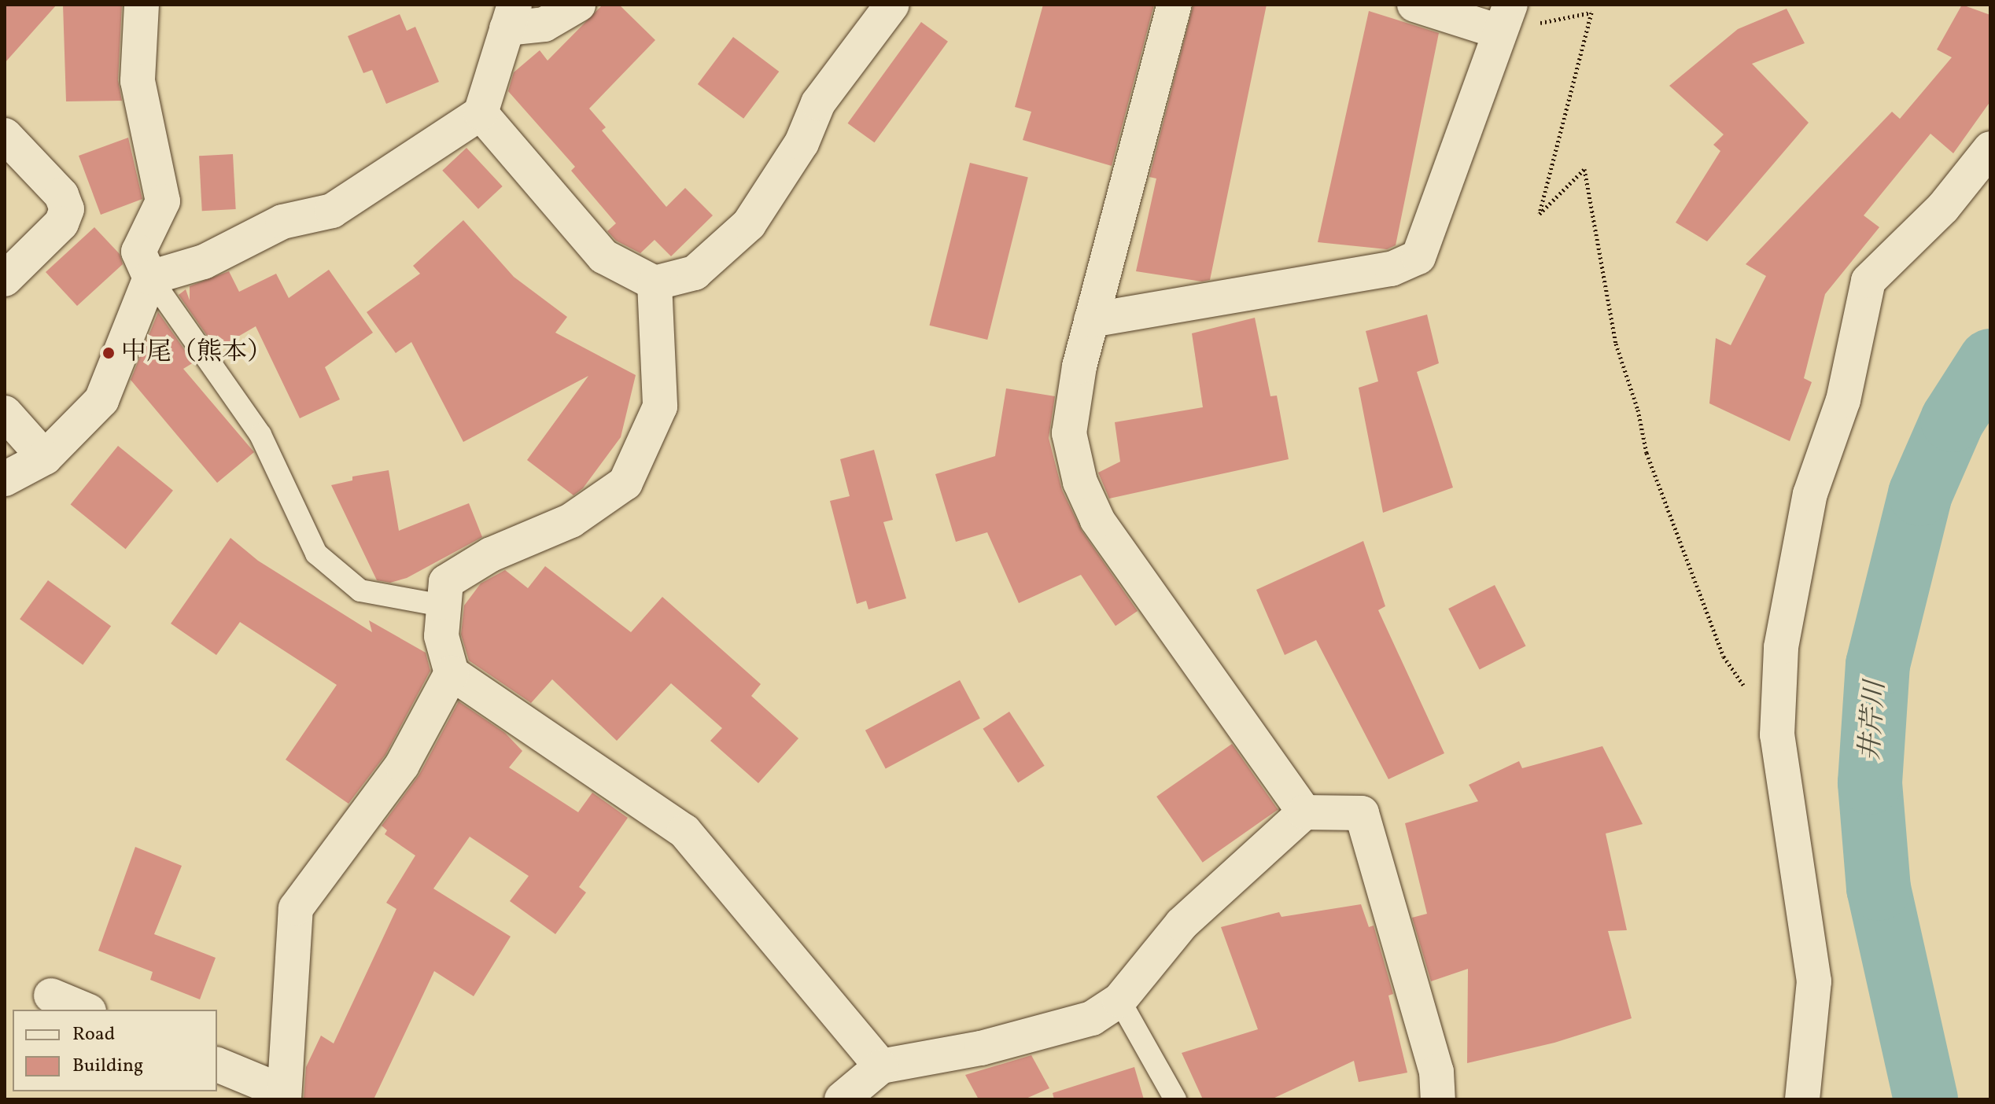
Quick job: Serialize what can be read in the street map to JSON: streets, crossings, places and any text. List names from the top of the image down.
{
  "water": ["井芹川"],
  "places": ["中尾（熊本）"],
  "legend": ["Road", "Building"]
}
